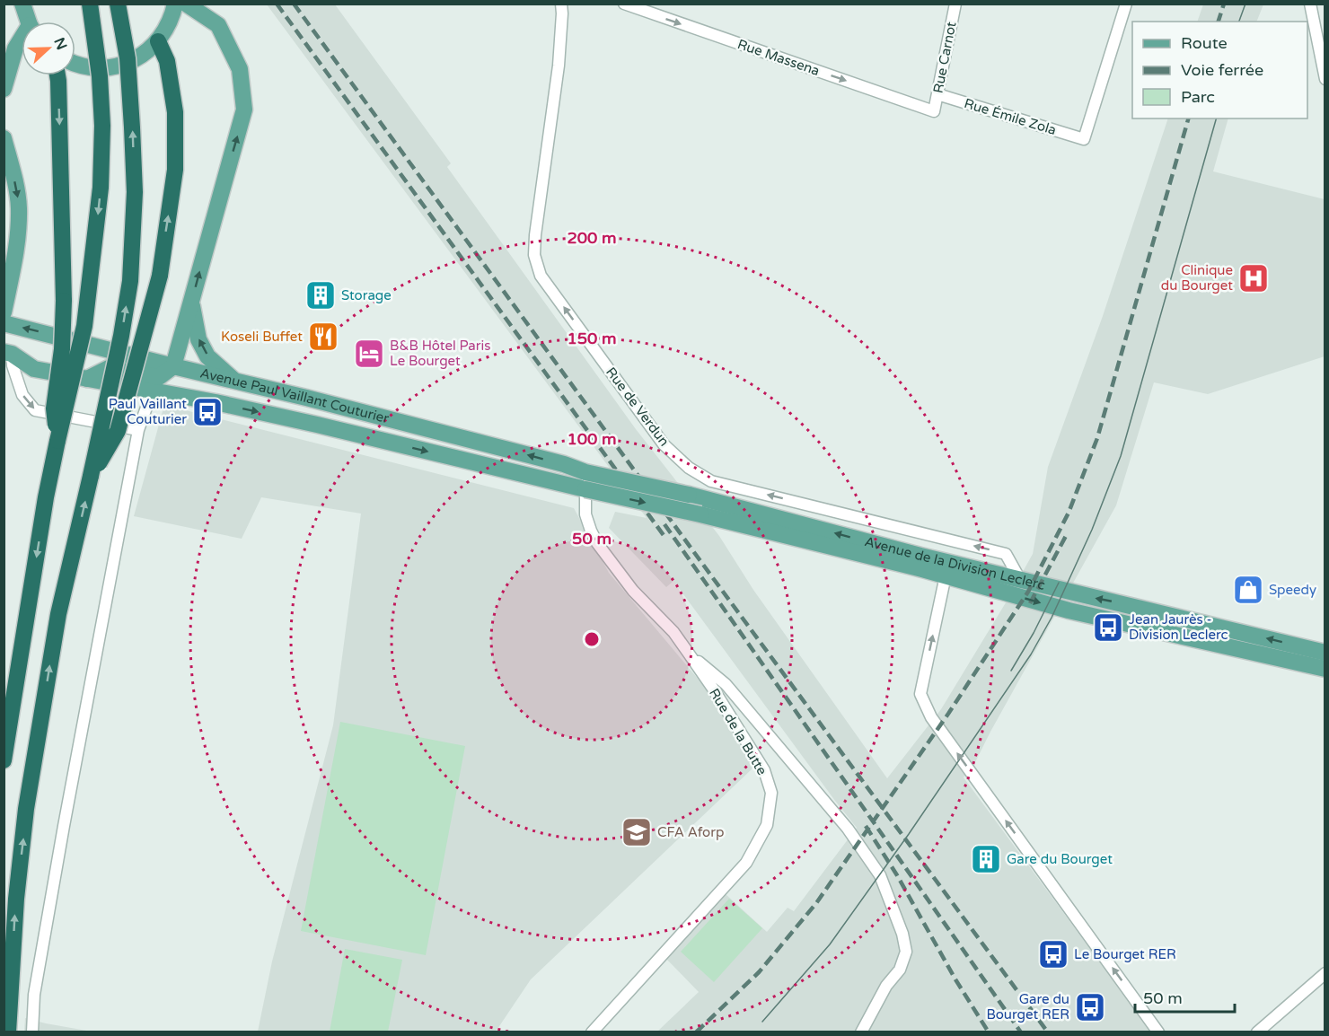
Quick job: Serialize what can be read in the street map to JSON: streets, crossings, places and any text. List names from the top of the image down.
{
  "streets": {
    "main road": ["Avenue Paul Vaillant Couturier", "Avenue de la Division Leclerc"],
    "street": [
      "Rue Massena",
      "Rue Carnot",
      "Rue Émile Zola",
      "Rue de Verdun",
      "Rue de la Butte"
    ]
  },
  "crossings": [
    ["Rue Massena", "Rue Carnot"],
    ["Rue Carnot", "Rue Émile Zola"],
    ["Avenue Paul Vaillant Couturier", "Avenue de la Division Leclerc"],
    ["Avenue Paul Vaillant Couturier", "Rue de la Butte"],
    ["Rue de Verdun", "Avenue de la Division Leclerc"],
    ["Avenue de la Division Leclerc", "Rue de la Butte"]
  ],
  "one_way": ["Rue Massena", "Rue de Verdun"],
  "places": {
    "hospital": ["Clinique du Bourget"],
    "building": ["Storage", "Gare du Bourget"],
    "restaurant": ["Koseli Buffet"],
    "hotel": ["B&B Hôtel Paris Le Bourget"],
    "bus stop": [
      "Paul Vaillant Couturier",
      "Jean Jaurès - Division Leclerc",
      "Le Bourget RER",
      "Gare du Bourget RER"
    ],
    "shop": ["Speedy"],
    "school or university": ["CFA Aforp"]
  },
  "legend": ["Route", "Voie ferrée", "Parc"],
  "scale_bar": "50 m",
  "north": "right",
  "rings": [
    "200 m",
    "150 m",
    "100 m",
    "50 m"
  ]
}
